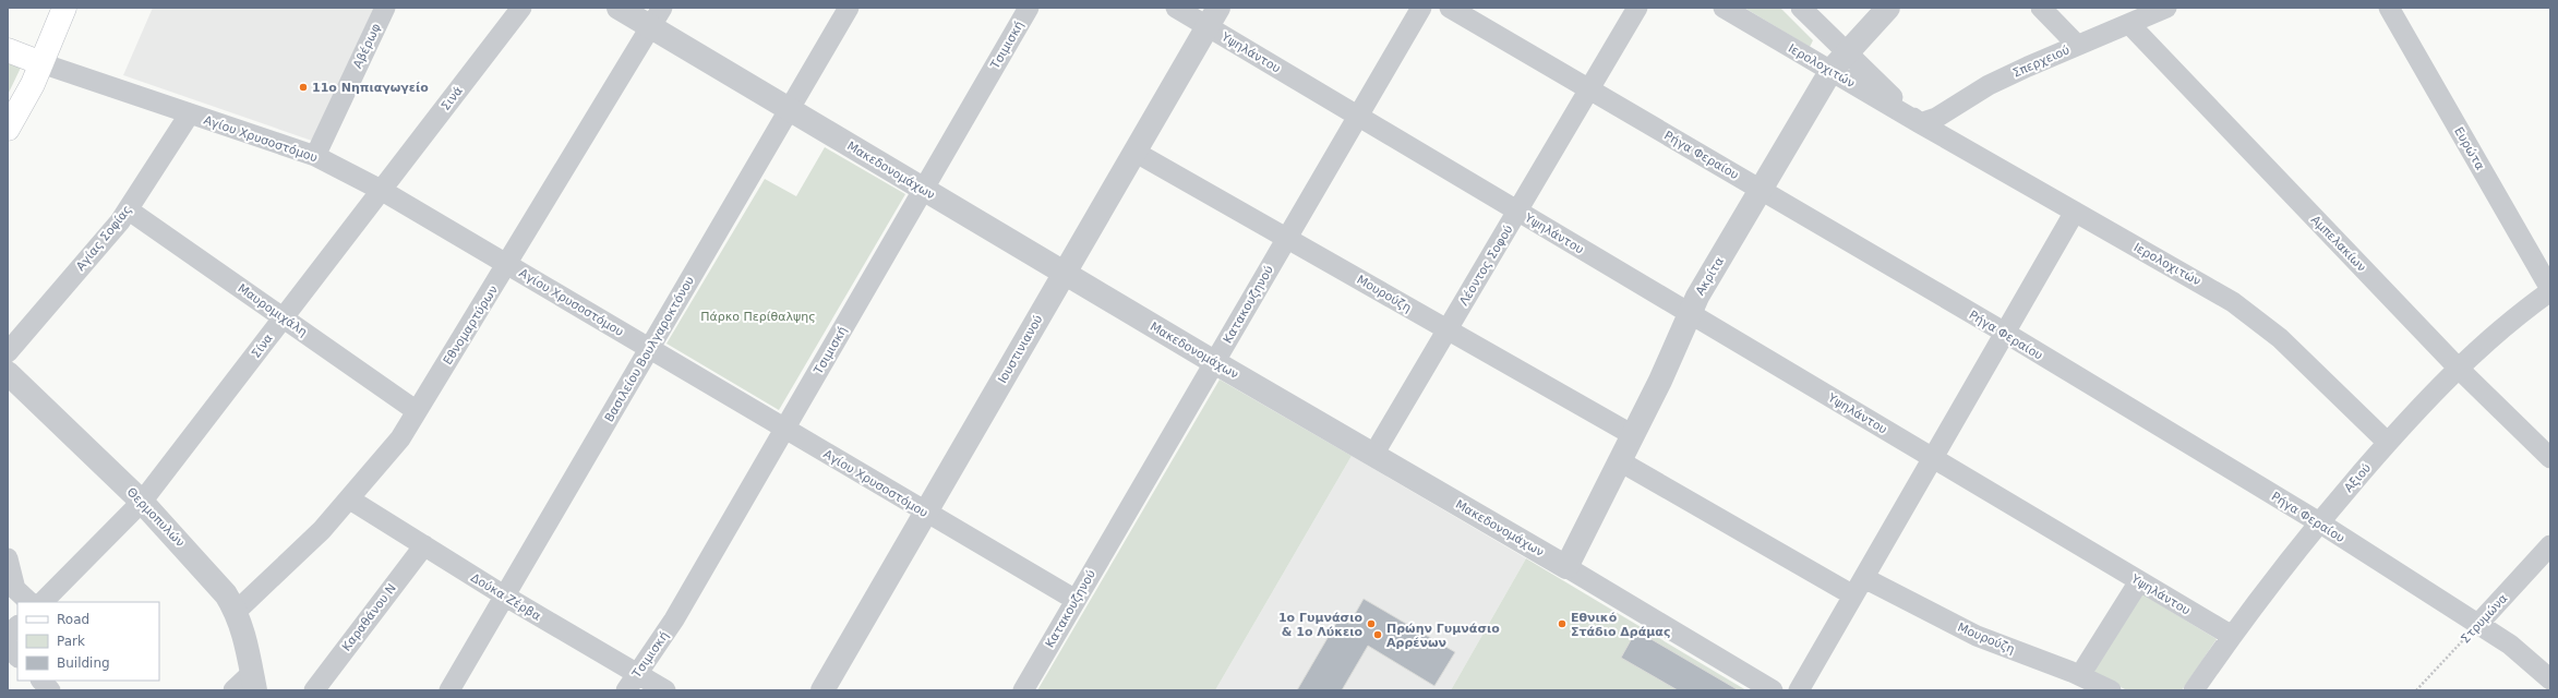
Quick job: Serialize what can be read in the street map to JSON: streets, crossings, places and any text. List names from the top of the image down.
{
  "streets": {
    "street": [
      "Τσιμισκή",
      "Αβέρωφ",
      "Υψηλάντου",
      "Σπερχειού",
      "Ιερολοχιτών",
      "Σινά",
      "Αγίου Χρυσοστόμου",
      "Ευρώτα",
      "Ρήγα Φεραίου",
      "Μακεδονομάχων",
      "Αγίας Σοφίας",
      "Αμπελακίων",
      "Λέοντος Σοφού",
      "Ακρίτα",
      "Μουρούζη",
      "Κατακουζηνού",
      "Μαυρομιχάλη",
      "Εθνομαρτύρων",
      "Σίνα",
      "Βασιλείου Βουλγαροκτόνου",
      "Ιουστινιανού",
      "Αξιού",
      "Θερμοπυλών",
      "Δούκα Ζέρβα",
      "Καραθάνου Ν",
      "Στρυμώνα"
    ]
  },
  "crossings": [
    ["Τσιμισκή", "Αγίου Χρυσοστόμου"],
    ["Τσιμισκή", "Μακεδονομάχων"],
    ["Τσιμισκή", "Δούκα Ζέρβα"],
    ["Αβέρωφ", "Αγίου Χρυσοστόμου"],
    ["Υψηλάντου", "Λέοντος Σοφού"],
    ["Υψηλάντου", "Ακρίτα"],
    ["Υψηλάντου", "Κατακουζηνού"],
    ["Υψηλάντου", "Ιουστινιανού"],
    ["Υψηλάντου", "Αξιού"],
    ["Σπερχειού", "Ιερολοχιτών"],
    ["Σπερχειού", "Αμπελακίων"],
    ["Ιερολοχιτών", "Ακρίτα"],
    ["Ιερολοχιτών", "Αξιού"],
    ["Σινά", "Αγίου Χρυσοστόμου"],
    ["Σινά", "Σίνα"],
    ["Αγίου Χρυσοστόμου", "Αγίας Σοφίας"],
    ["Αγίου Χρυσοστόμου", "Κατακουζηνού"],
    ["Αγίου Χρυσοστόμου", "Εθνομαρτύρων"],
    ["Αγίου Χρυσοστόμου", "Σίνα"],
    ["Αγίου Χρυσοστόμου", "Βασιλείου Βουλγαροκτόνου"],
    ["Αγίου Χρυσοστόμου", "Ιουστινιανού"],
    ["Ευρώτα", "Αξιού"],
    ["Ρήγα Φεραίου", "Λέοντος Σοφού"],
    ["Ρήγα Φεραίου", "Ακρίτα"],
    ["Ρήγα Φεραίου", "Αξιού"],
    ["Ρήγα Φεραίου", "Στρυμώνα"],
    ["Μακεδονομάχων", "Λέοντος Σοφού"],
    ["Μακεδονομάχων", "Ακρίτα"],
    ["Μακεδονομάχων", "Κατακουζηνού"],
    ["Μακεδονομάχων", "Εθνομαρτύρων"],
    ["Μακεδονομάχων", "Βασιλείου Βουλγαροκτόνου"],
    ["Μακεδονομάχων", "Ιουστινιανού"],
    ["Αγίας Σοφίας", "Μαυρομιχάλη"],
    ["Αμπελακίων", "Αξιού"],
    ["Λέοντος Σοφού", "Μουρούζη"],
    ["Ακρίτα", "Μουρούζη"],
    ["Μουρούζη", "Κατακουζηνού"],
    ["Μουρούζη", "Ιουστινιανού"],
    ["Μαυρομιχάλη", "Εθνομαρτύρων"],
    ["Μαυρομιχάλη", "Σίνα"],
    ["Εθνομαρτύρων", "Θερμοπυλών"],
    ["Εθνομαρτύρων", "Δούκα Ζέρβα"],
    ["Σίνα", "Θερμοπυλών"],
    ["Βασιλείου Βουλγαροκτόνου", "Δούκα Ζέρβα"],
    ["Δούκα Ζέρβα", "Καραθάνου Ν"]
  ],
  "parks": ["Πάρκο Περίθαλψης"],
  "places": [
    "11ο Νηπιαγωγείο",
    "1o Γυμνάσιο & 1ο Λύκειο",
    "Εθνικό Στάδιο Δράμας",
    "Πρώην Γυμνάσιο Αρρένων"
  ],
  "legend": ["Road", "Park", "Building"]
}
